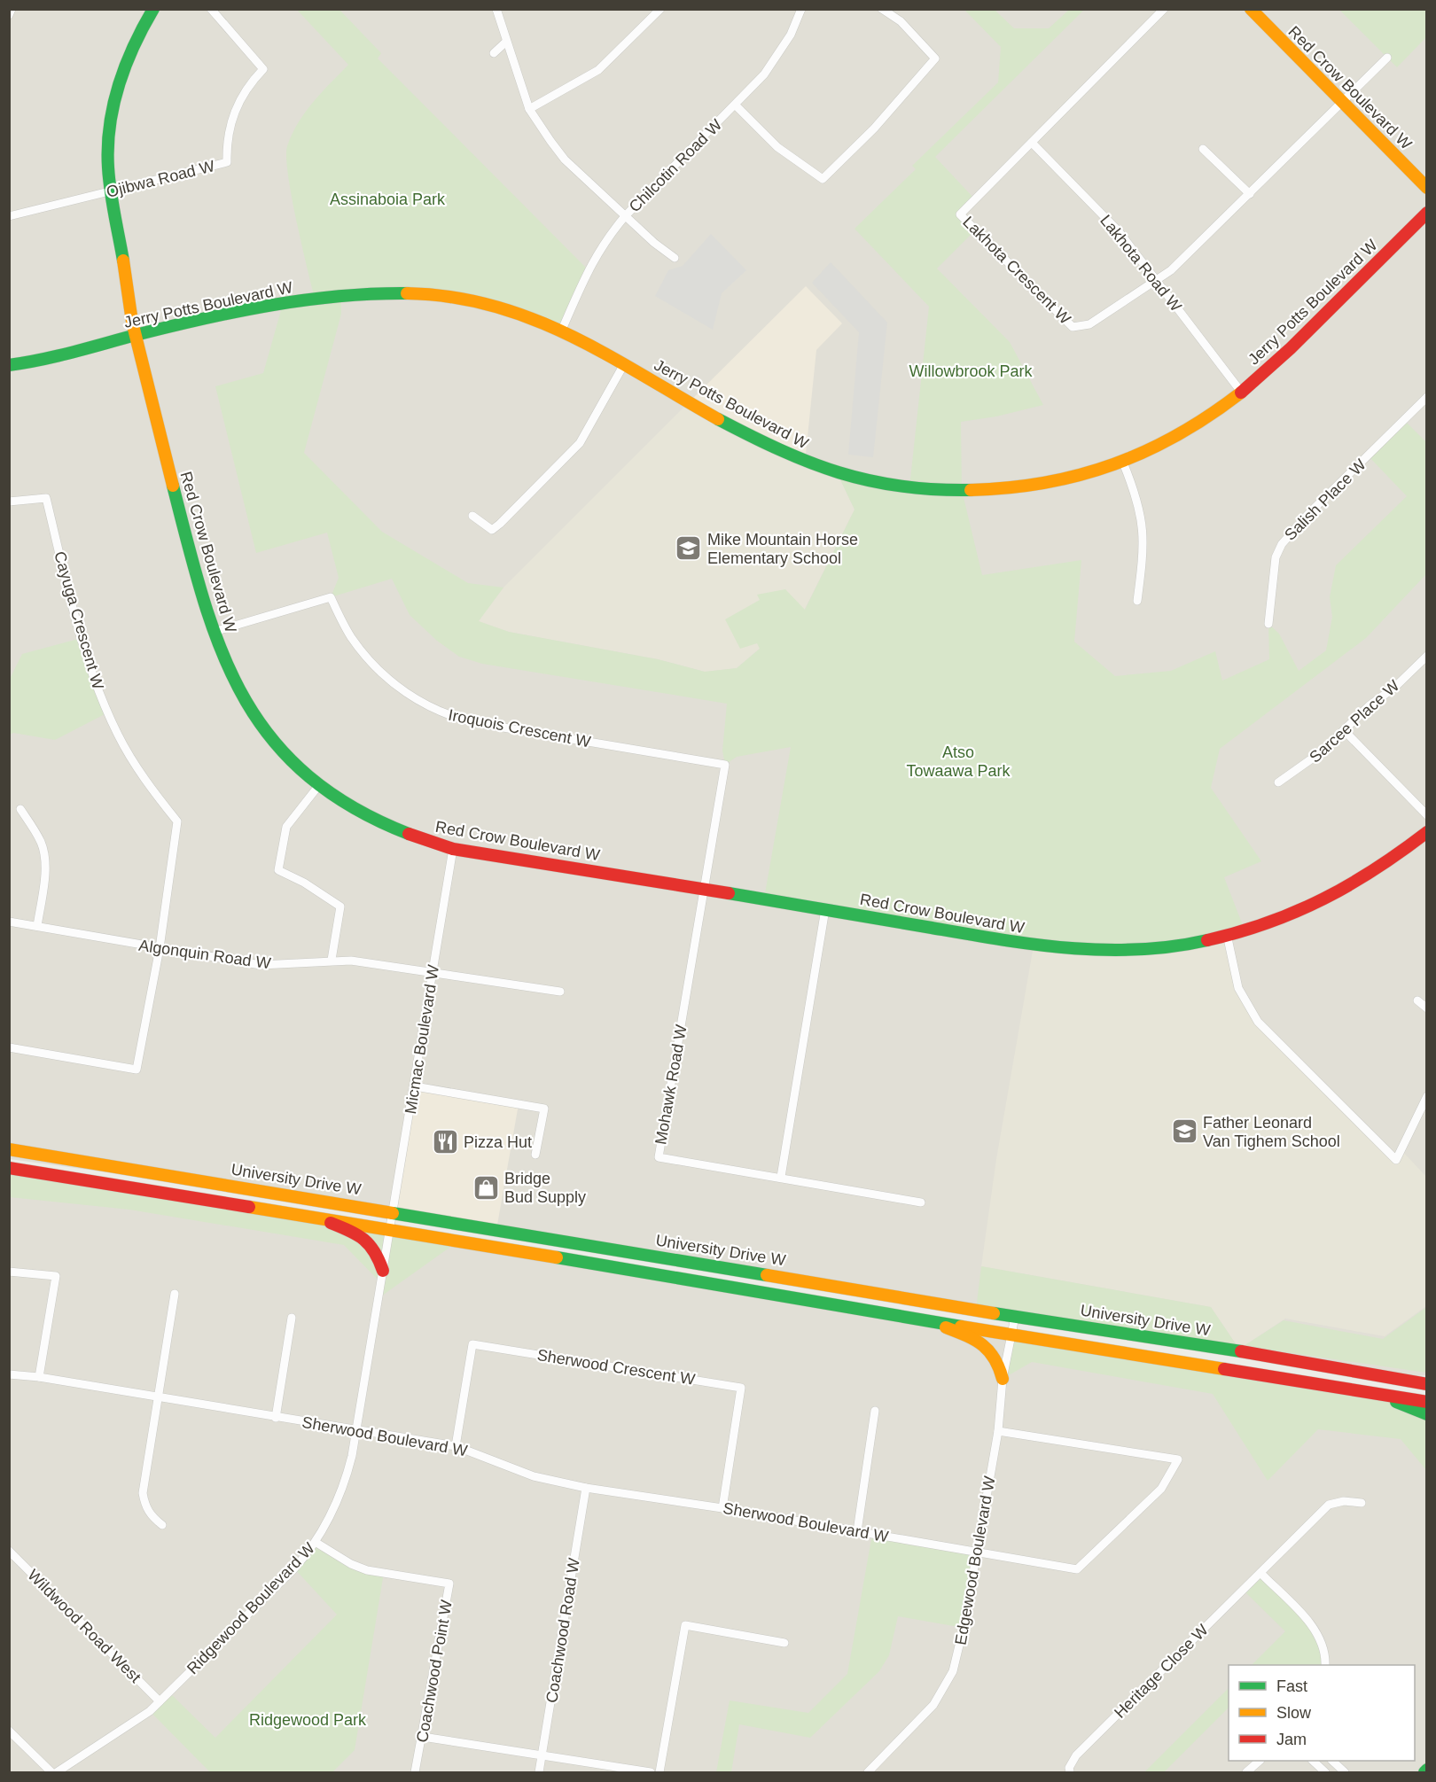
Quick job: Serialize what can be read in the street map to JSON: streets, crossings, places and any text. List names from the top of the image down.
{
  "streets": {
    "street": [
      "Red Crow Boulevard W",
      "Chilcotin Road W",
      "Ojibwa Road W",
      "Lakhota Road W",
      "Lakhota Crescent W",
      "Jerry Potts Boulevard W",
      "Salish Place W",
      "Cayuga Crescent W",
      "Sarcee Place W",
      "Iroquois Crescent W",
      "Algonquin Road W",
      "Micmac Boulevard W",
      "Mohawk Road W",
      "University Drive W",
      "Sherwood Crescent W",
      "Sherwood Boulevard W",
      "Edgewood Boulevard W",
      "Ridgewood Boulevard W",
      "Wildwood Road West",
      "Coachwood Road W",
      "Coachwood Point W",
      "Heritage Close W"
    ]
  },
  "crossings": [
    ["Red Crow Boulevard W", "Ojibwa Road W"],
    ["Red Crow Boulevard W", "Lakhota Crescent W"],
    ["Red Crow Boulevard W", "Jerry Potts Boulevard W"],
    ["Red Crow Boulevard W", "Iroquois Crescent W"],
    ["Red Crow Boulevard W", "Micmac Boulevard W"],
    ["Red Crow Boulevard W", "Mohawk Road W"],
    ["Chilcotin Road W", "Jerry Potts Boulevard W"],
    ["Lakhota Road W", "Lakhota Crescent W"],
    ["Lakhota Road W", "Jerry Potts Boulevard W"],
    ["Cayuga Crescent W", "Algonquin Road W"],
    ["Iroquois Crescent W", "Mohawk Road W"],
    ["Algonquin Road W", "Micmac Boulevard W"],
    ["Micmac Boulevard W", "University Drive W"],
    ["Micmac Boulevard W", "Ridgewood Boulevard W"],
    ["University Drive W", "Edgewood Boulevard W"],
    ["Sherwood Crescent W", "Sherwood Boulevard W"],
    ["Sherwood Boulevard W", "Edgewood Boulevard W"],
    ["Sherwood Boulevard W", "Ridgewood Boulevard W"],
    ["Sherwood Boulevard W", "Coachwood Road W"],
    ["Ridgewood Boulevard W", "Wildwood Road West"],
    ["Ridgewood Boulevard W", "Coachwood Point W"]
  ],
  "parks": [
    "Assinaboia Park",
    "Willowbrook Park",
    "Atso Towaawa Park",
    "Ridgewood Park"
  ],
  "places": {
    "school or university": ["Mike Mountain Horse Elementary School", "Father Leonard Van Tighem School"],
    "restaurant": ["Pizza Hut"],
    "shop": ["Bridge Bud Supply"]
  },
  "legend": ["Fast", "Slow", "Jam"]
}
